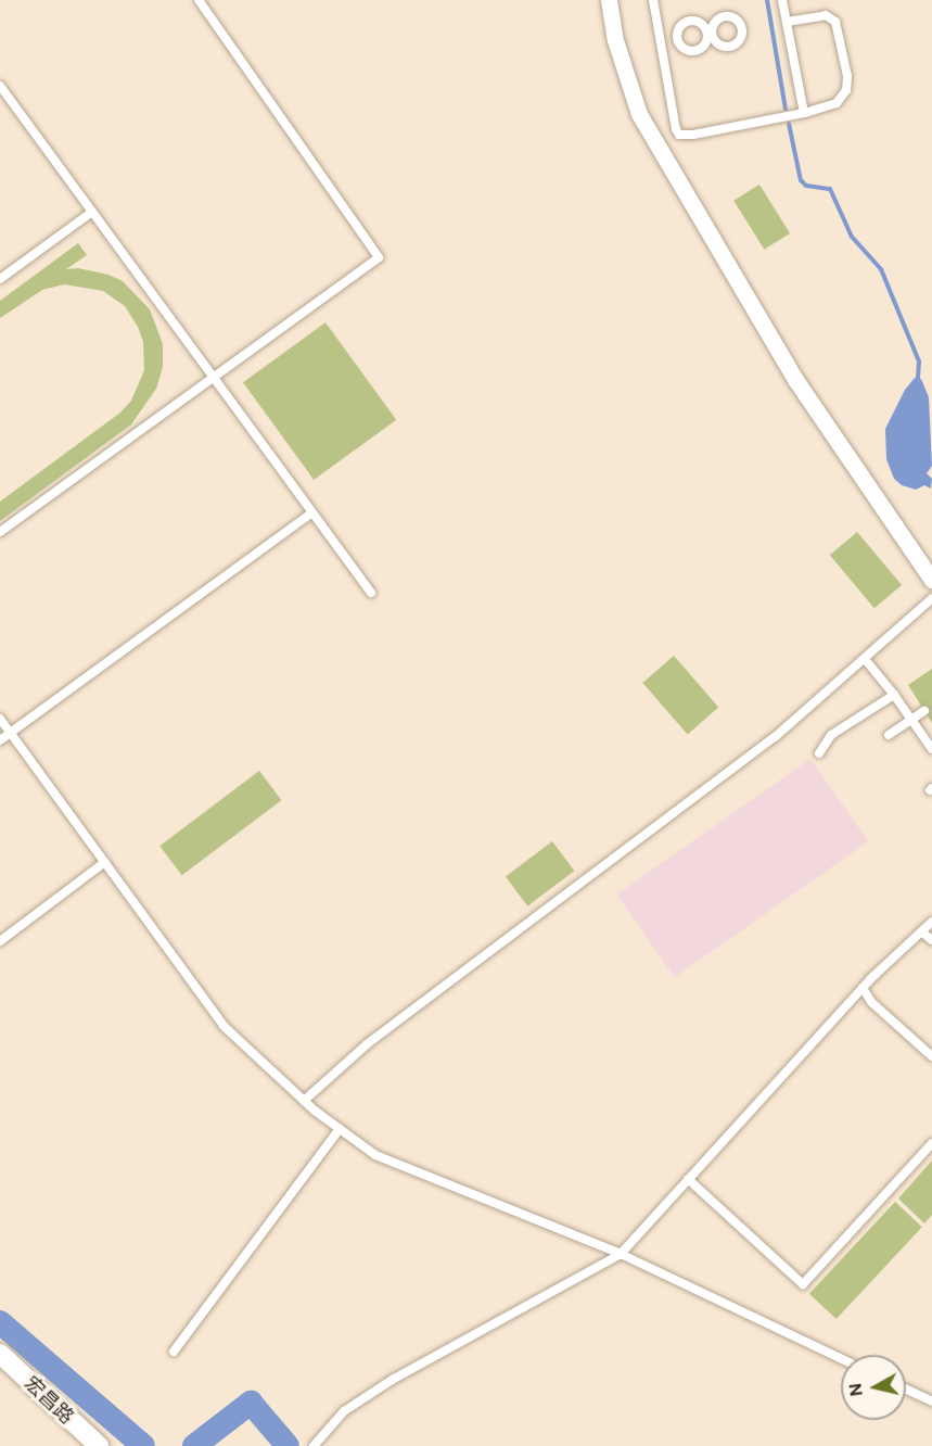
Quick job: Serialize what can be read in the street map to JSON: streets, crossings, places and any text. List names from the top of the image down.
{
  "streets": {
    "street": ["宏昌路"]
  },
  "north": "left"
}
